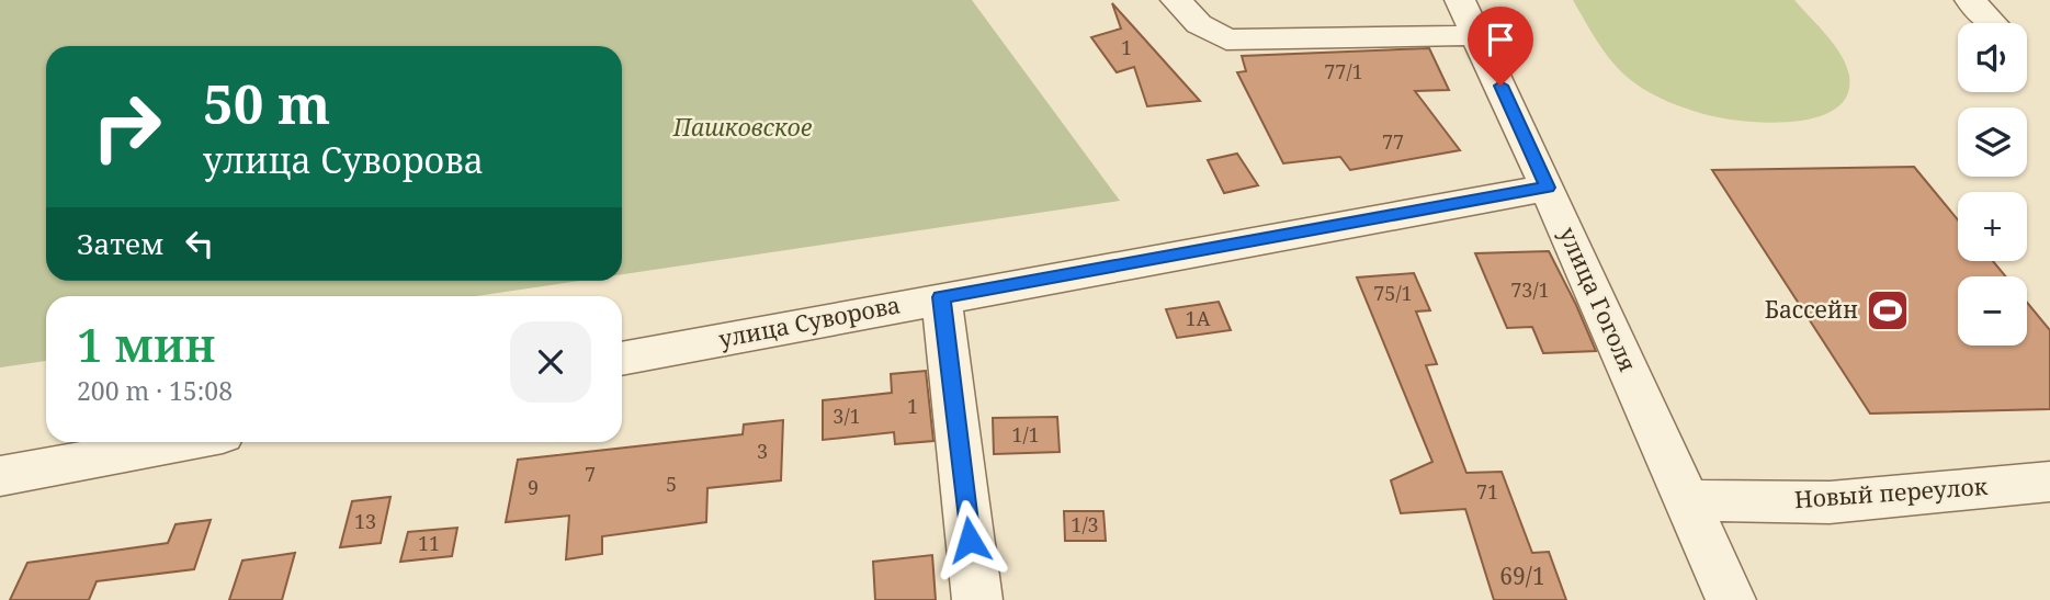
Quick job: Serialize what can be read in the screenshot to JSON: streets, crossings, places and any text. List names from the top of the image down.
{
  "streets": {
    "street": ["улица Гоголя", "улица Суворова", "Новый переулок"]
  },
  "crossings": [
    ["улица Гоголя", "улица Суворова"],
    ["улица Гоголя", "Новый переулок"]
  ],
  "parks": ["Пашковское"],
  "places": {
    "sports": ["Бассейн"]
  },
  "house_numbers": [
    "1",
    "77/1",
    "77",
    "73/1",
    "75/1",
    "1А",
    "1",
    "3/1",
    "1/1",
    "3",
    "7",
    "5",
    "9",
    "71",
    "13",
    "1/3",
    "11",
    "69/1"
  ],
  "page": {
    "map_buttons": ["+", "−"],
    "turn": ["50 m", "улица Суворова"],
    "then": "Затем",
    "heading": ["1 мин", "200 m · 15:08"]
  }
}
